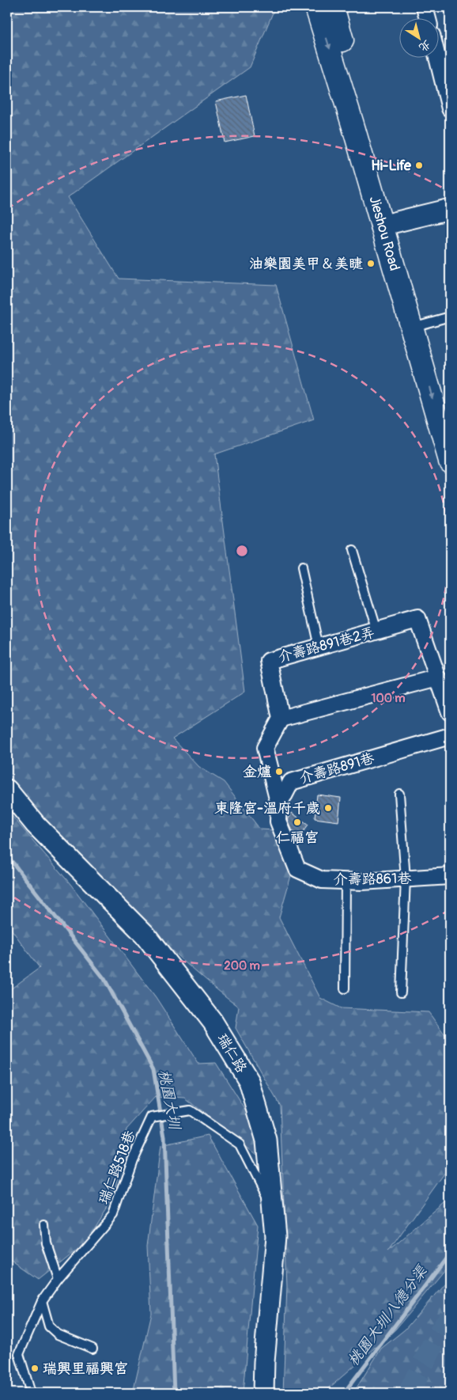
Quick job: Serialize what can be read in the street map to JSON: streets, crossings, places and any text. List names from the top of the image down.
{
  "streets": {
    "main road": ["Jieshou Road"],
    "street": [
      "介壽路891巷2弄",
      "介壽路891巷",
      "介壽路861巷",
      "瑞仁路"
    ],
    "lane": ["瑞仁路518巷"]
  },
  "crossings": [
    ["介壽路891巷", "介壽路861巷"],
    ["瑞仁路", "瑞仁路518巷"]
  ],
  "water": ["桃園大圳", "桃園大圳八德分渠"],
  "places": [
    "Hi-Life",
    "油樂園美甲＆美睫",
    "金爐",
    "東隆宮-溫府千歲",
    "仁福宮",
    "瑞興里福興宮"
  ],
  "north": "bottom right",
  "rings": ["100 m", "200 m"]
}
